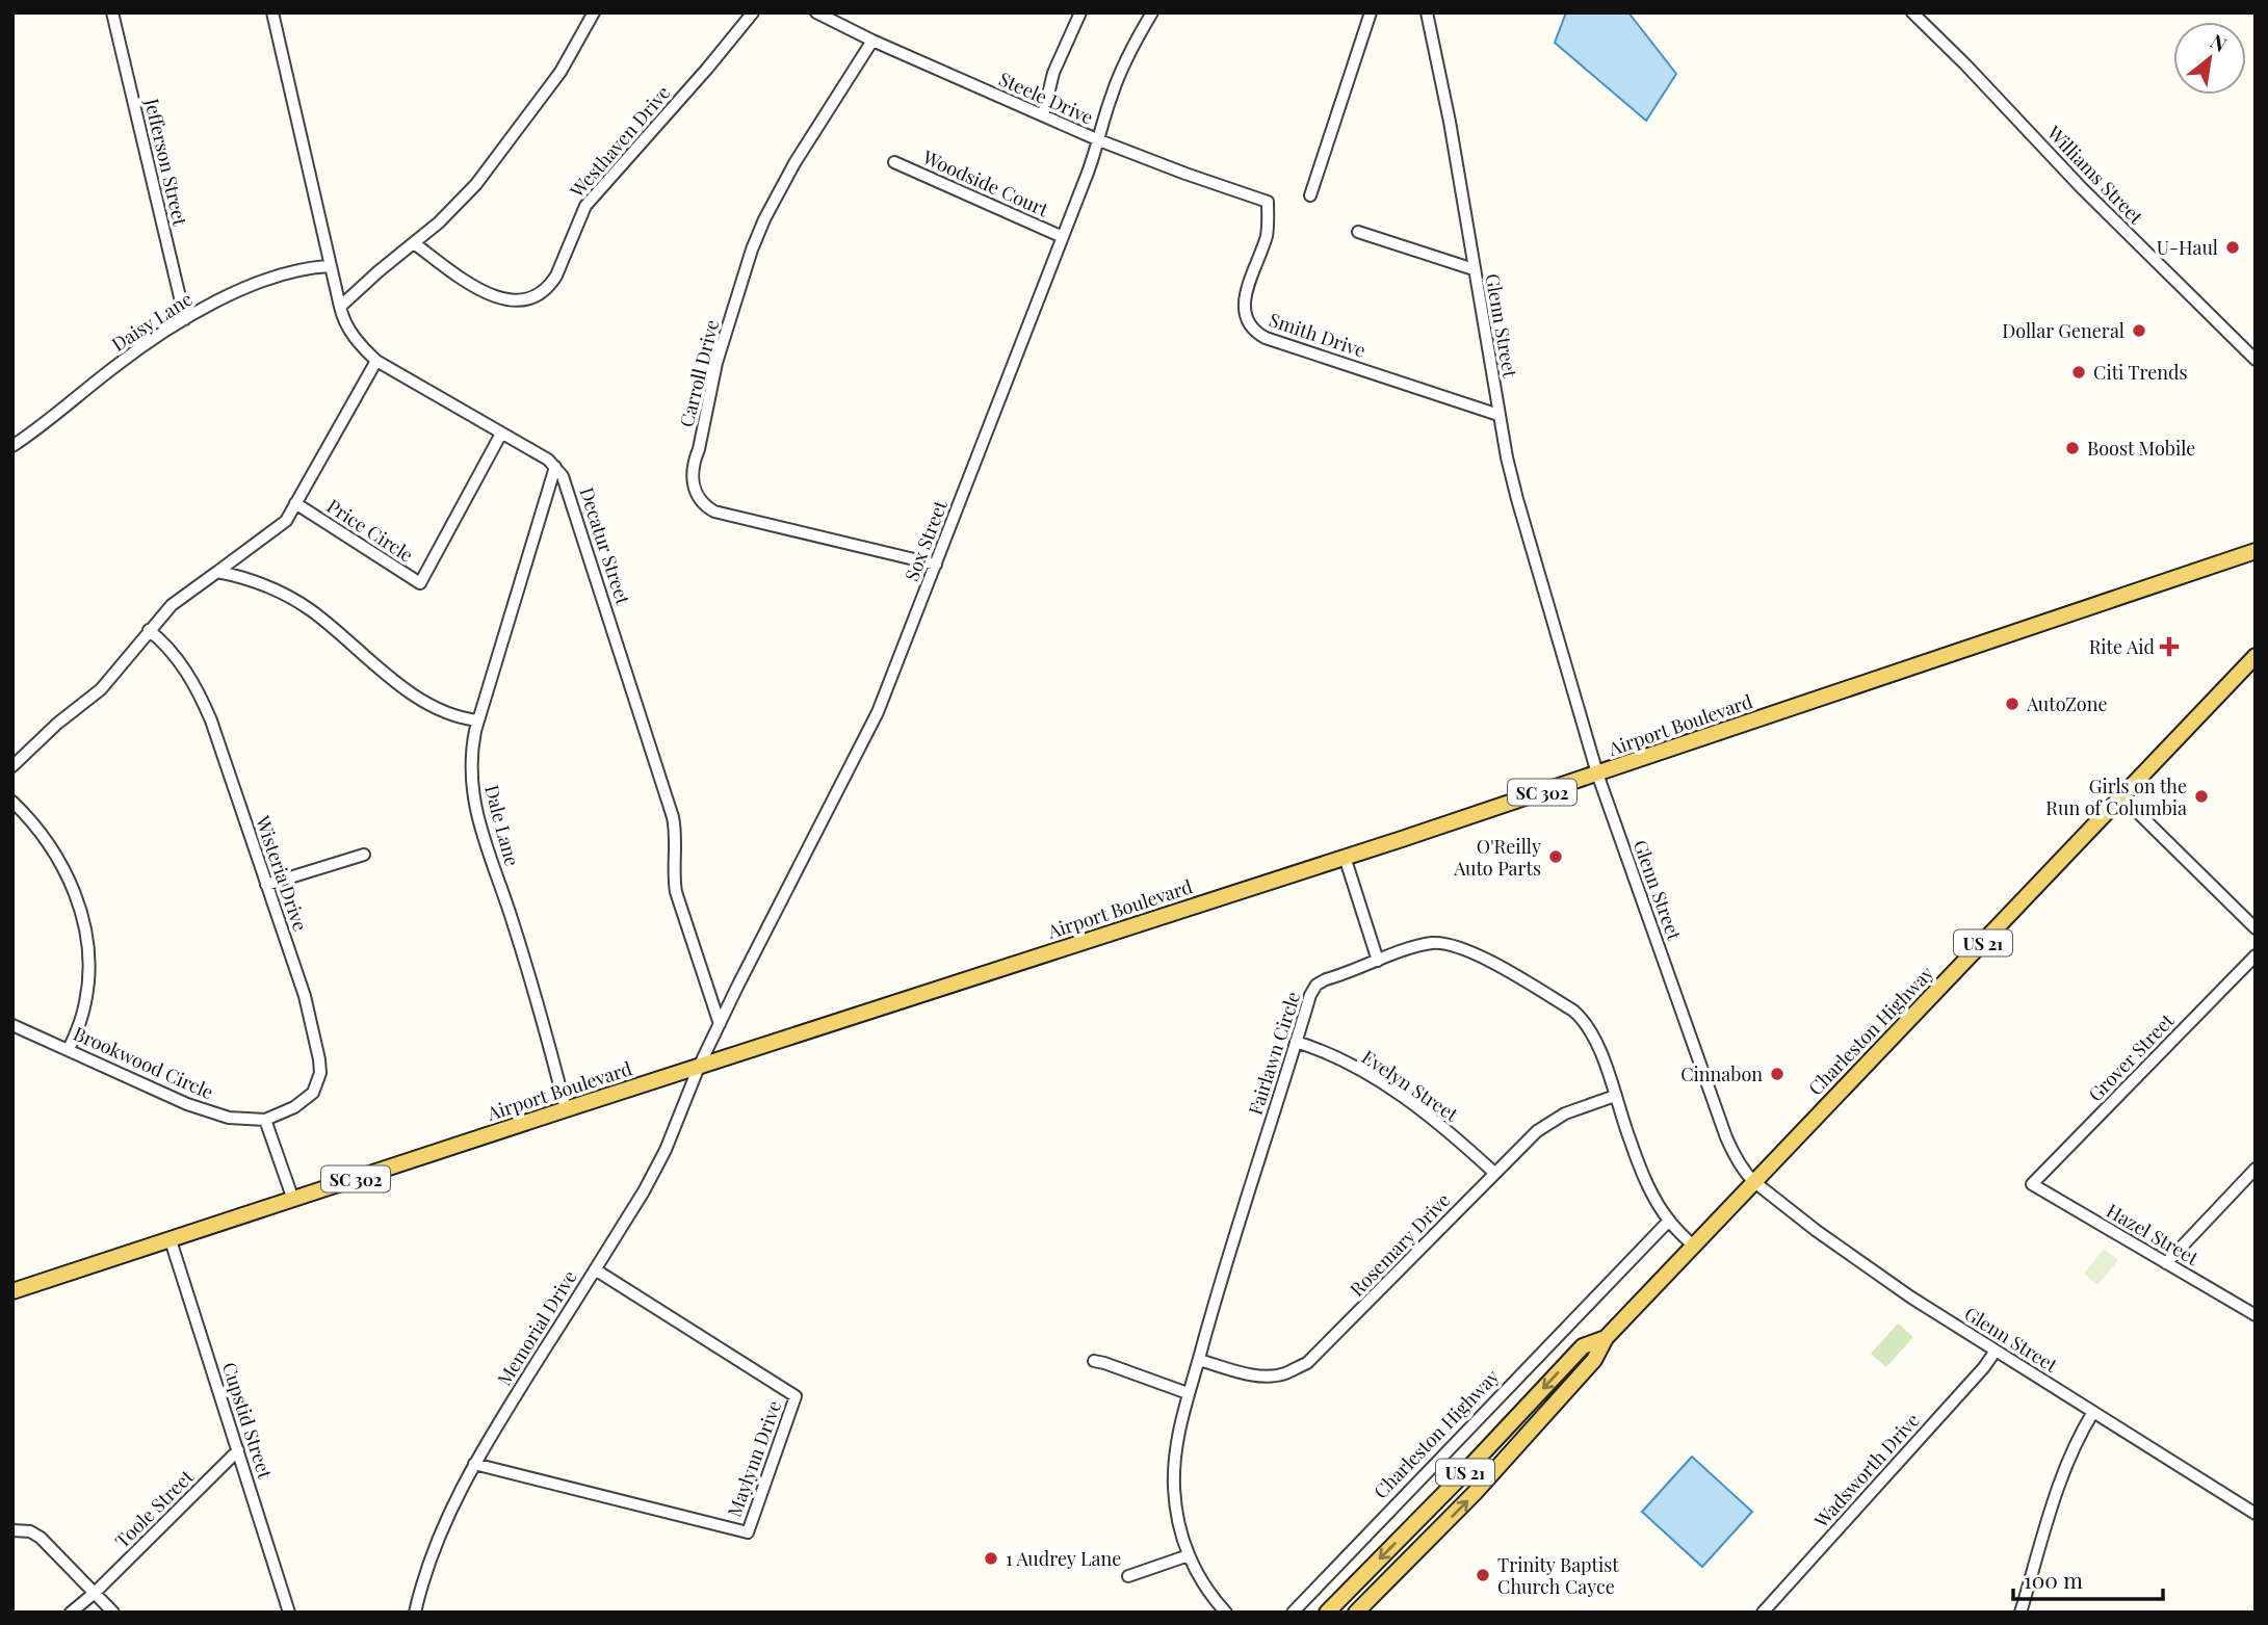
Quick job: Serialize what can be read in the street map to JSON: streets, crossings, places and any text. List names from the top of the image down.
{
  "streets": {
    "main road": [
      "Airport Boulevard",
      "SC 302",
      "US 21",
      "Charleston Highway"
    ],
    "street": [
      "Steele Drive",
      "Westhaven Drive",
      "Jefferson Street",
      "Williams Street",
      "Woodside Court",
      "Daisy Lane",
      "Glenn Street",
      "Smith Drive",
      "Carroll Drive",
      "Price Circle",
      "Sox Street",
      "Decatur Street",
      "Dale Lane",
      "Wisteria Drive",
      "Fairlawn Circle",
      "Grover Street",
      "Brookwood Circle",
      "Evelyn Street",
      "Hazel Street",
      "Rosemary Drive",
      "Memorial Drive",
      "Cupstid Street",
      "Maylynn Drive",
      "Wadsworth Drive",
      "Toole Street"
    ]
  },
  "crossings": [
    ["Steele Drive", "Smith Drive"],
    ["Steele Drive", "Carroll Drive"],
    ["Steele Drive", "Sox Street"],
    ["Jefferson Street", "Daisy Lane"],
    ["Woodside Court", "Sox Street"],
    ["Glenn Street", "Smith Drive"],
    ["Glenn Street", "Airport Boulevard"],
    ["Glenn Street", "Charleston Highway"],
    ["Glenn Street", "Wadsworth Drive"],
    ["Carroll Drive", "Sox Street"],
    ["Sox Street", "Decatur Street"],
    ["Sox Street", "Airport Boulevard"],
    ["Sox Street", "Memorial Drive"],
    ["Decatur Street", "Dale Lane"],
    ["Airport Boulevard", "Dale Lane"],
    ["Airport Boulevard", "Memorial Drive"],
    ["Airport Boulevard", "Cupstid Street"],
    ["Wisteria Drive", "Brookwood Circle"],
    ["Charleston Highway", "Fairlawn Circle"],
    ["Fairlawn Circle", "Evelyn Street"],
    ["Fairlawn Circle", "Rosemary Drive"],
    ["Grover Street", "Hazel Street"],
    ["Evelyn Street", "Rosemary Drive"],
    ["Memorial Drive", "Maylynn Drive"],
    ["Cupstid Street", "Toole Street"]
  ],
  "places": {
    "other": [
      "U-Haul",
      "Dollar General",
      "Citi Trends",
      "Boost Mobile",
      "AutoZone",
      "Girls on the Run of Columbia",
      "O'Reilly Auto Parts",
      "Cinnabon",
      "1 Audrey Lane",
      "Trinity Baptist Church Cayce"
    ],
    "health": ["Rite Aid"]
  },
  "scale_bar": "100 m",
  "north": "top right"
}
